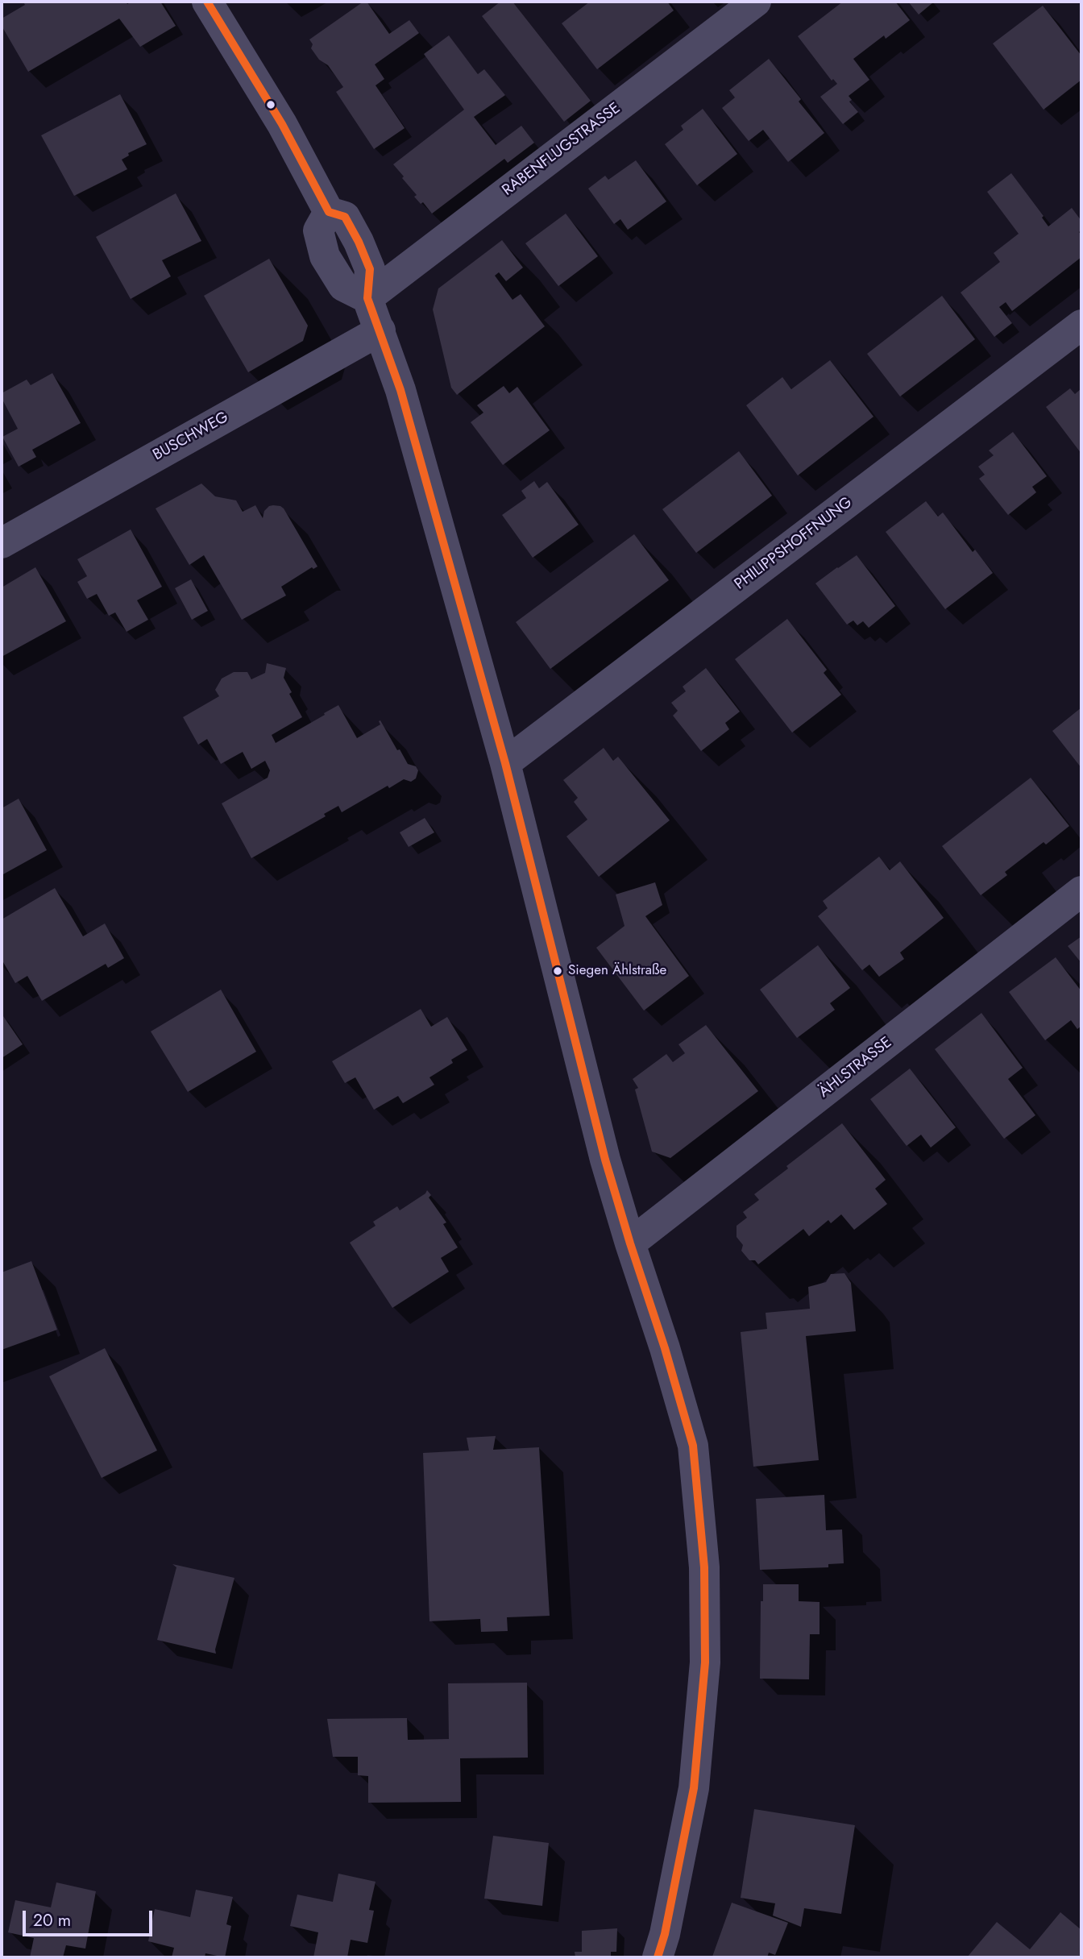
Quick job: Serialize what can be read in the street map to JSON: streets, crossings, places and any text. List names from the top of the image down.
{
  "streets": {
    "street": [
      "RABENFLUGSTRASSE",
      "BUSCHWEG",
      "PHILIPPSHOFFNUNG",
      "ÄHLSTRASSE"
    ]
  },
  "places": ["Siegen Ählstraße"],
  "scale_bar": "20 m"
}
